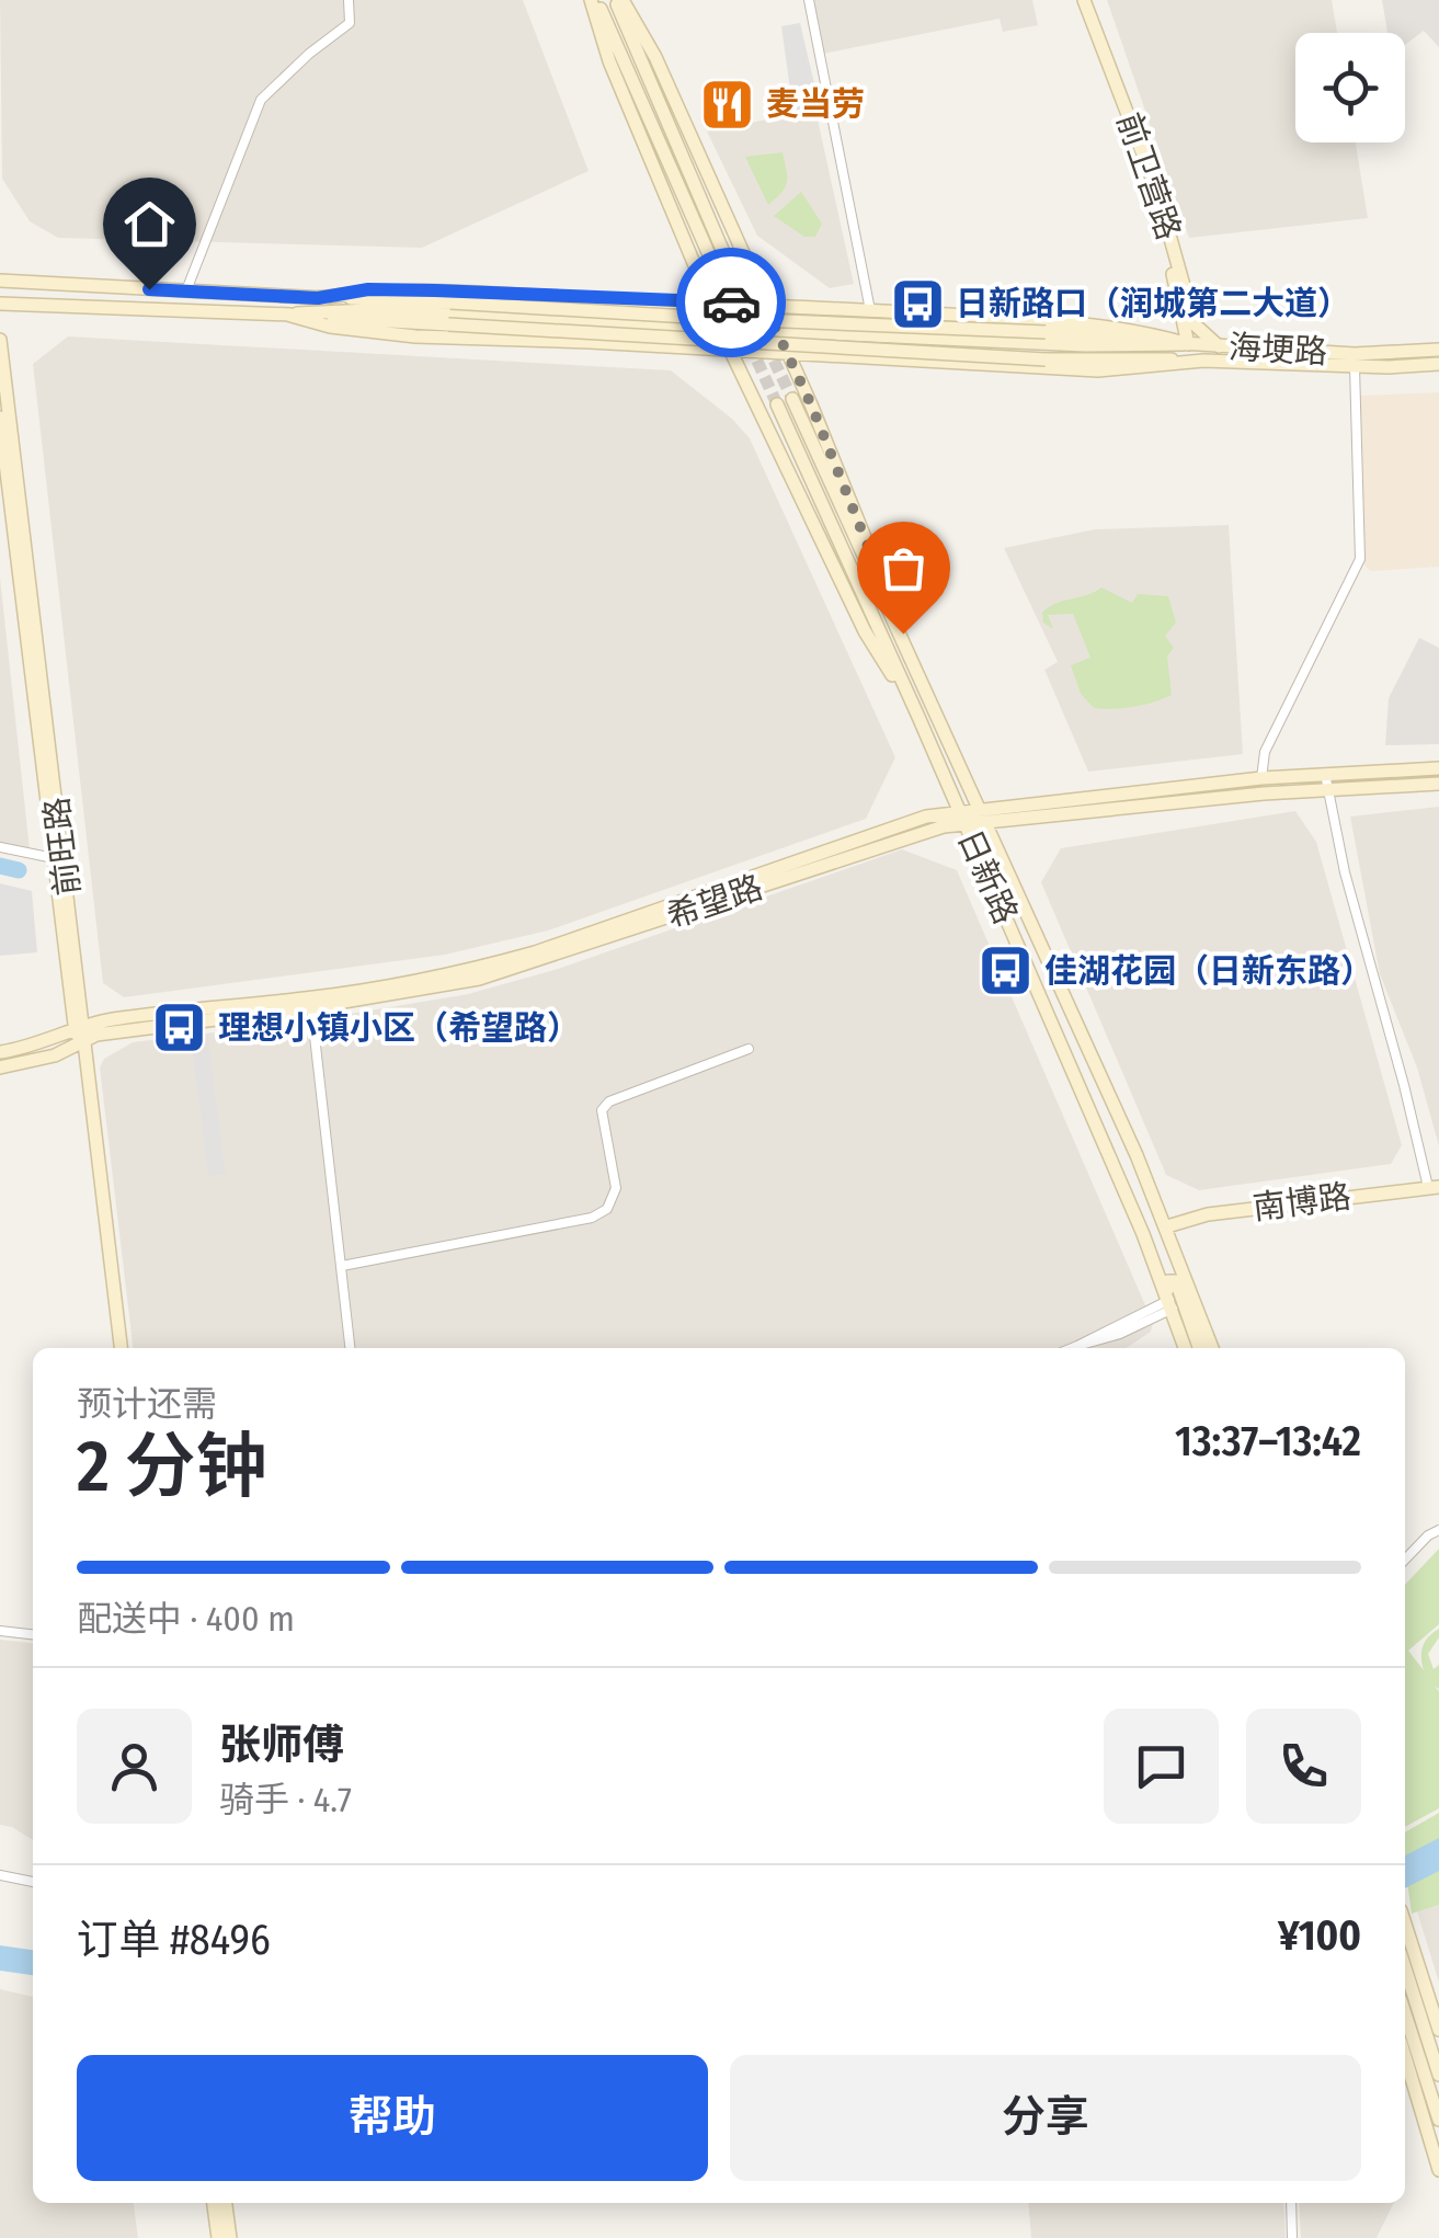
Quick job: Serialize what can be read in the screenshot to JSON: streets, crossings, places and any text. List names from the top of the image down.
{
  "streets": {
    "main road": [
      "前卫营路",
      "海埂路",
      "前旺路",
      "日新路",
      "希望路",
      "南博路"
    ]
  },
  "crossings": [
    ["前卫营路", "海埂路"],
    ["前旺路", "希望路"],
    ["日新路", "希望路"],
    ["日新路", "南博路"]
  ],
  "places": {
    "restaurant": ["麦当劳"],
    "bus stop": ["日新路口（润城第二大道）", "佳湖花园（日新东路）", "理想小镇小区（希望路）"]
  },
  "page": {
    "heading": ["2 分钟", "预计还需", "13:37–13:42"],
    "panel": [
      "张师傅",
      "骑手 · 4.7",
      "订单 #8496",
      "¥100"
    ],
    "bar": "配送中 · 400 m",
    "buttons": ["帮助", "分享"]
  }
}
